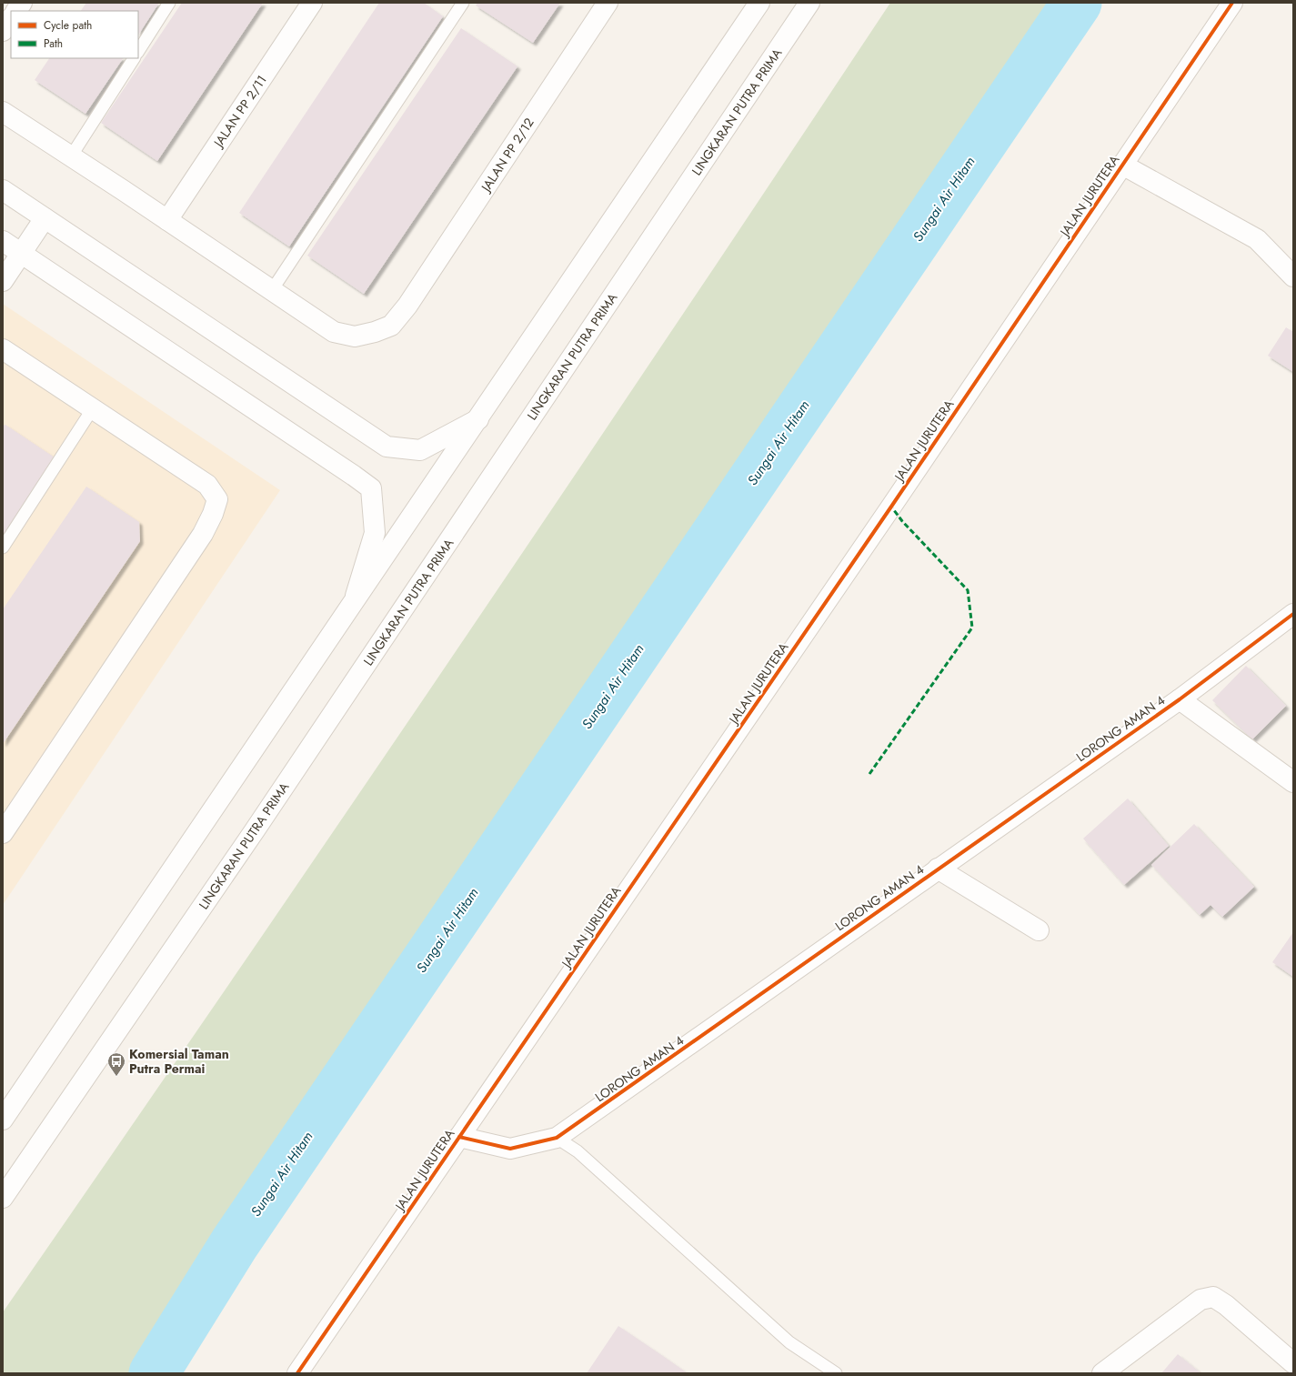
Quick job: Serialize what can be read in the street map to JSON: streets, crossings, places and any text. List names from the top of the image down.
{
  "streets": {
    "street": [
      "JALAN PP 2/11",
      "LINGKARAN PUTRA PRIMA",
      "JALAN PP 2/12",
      "JALAN JURUTERA",
      "LORONG AMAN 4"
    ]
  },
  "crossings": [
    ["JALAN PP 2/11", "JALAN PP 2/12"],
    ["JALAN JURUTERA", "LORONG AMAN 4"]
  ],
  "water": ["Sungai Air Hitam"],
  "places": {
    "bus stop": ["Komersial Taman Putra Permai"]
  },
  "legend": ["Cycle path", "Path"]
}
